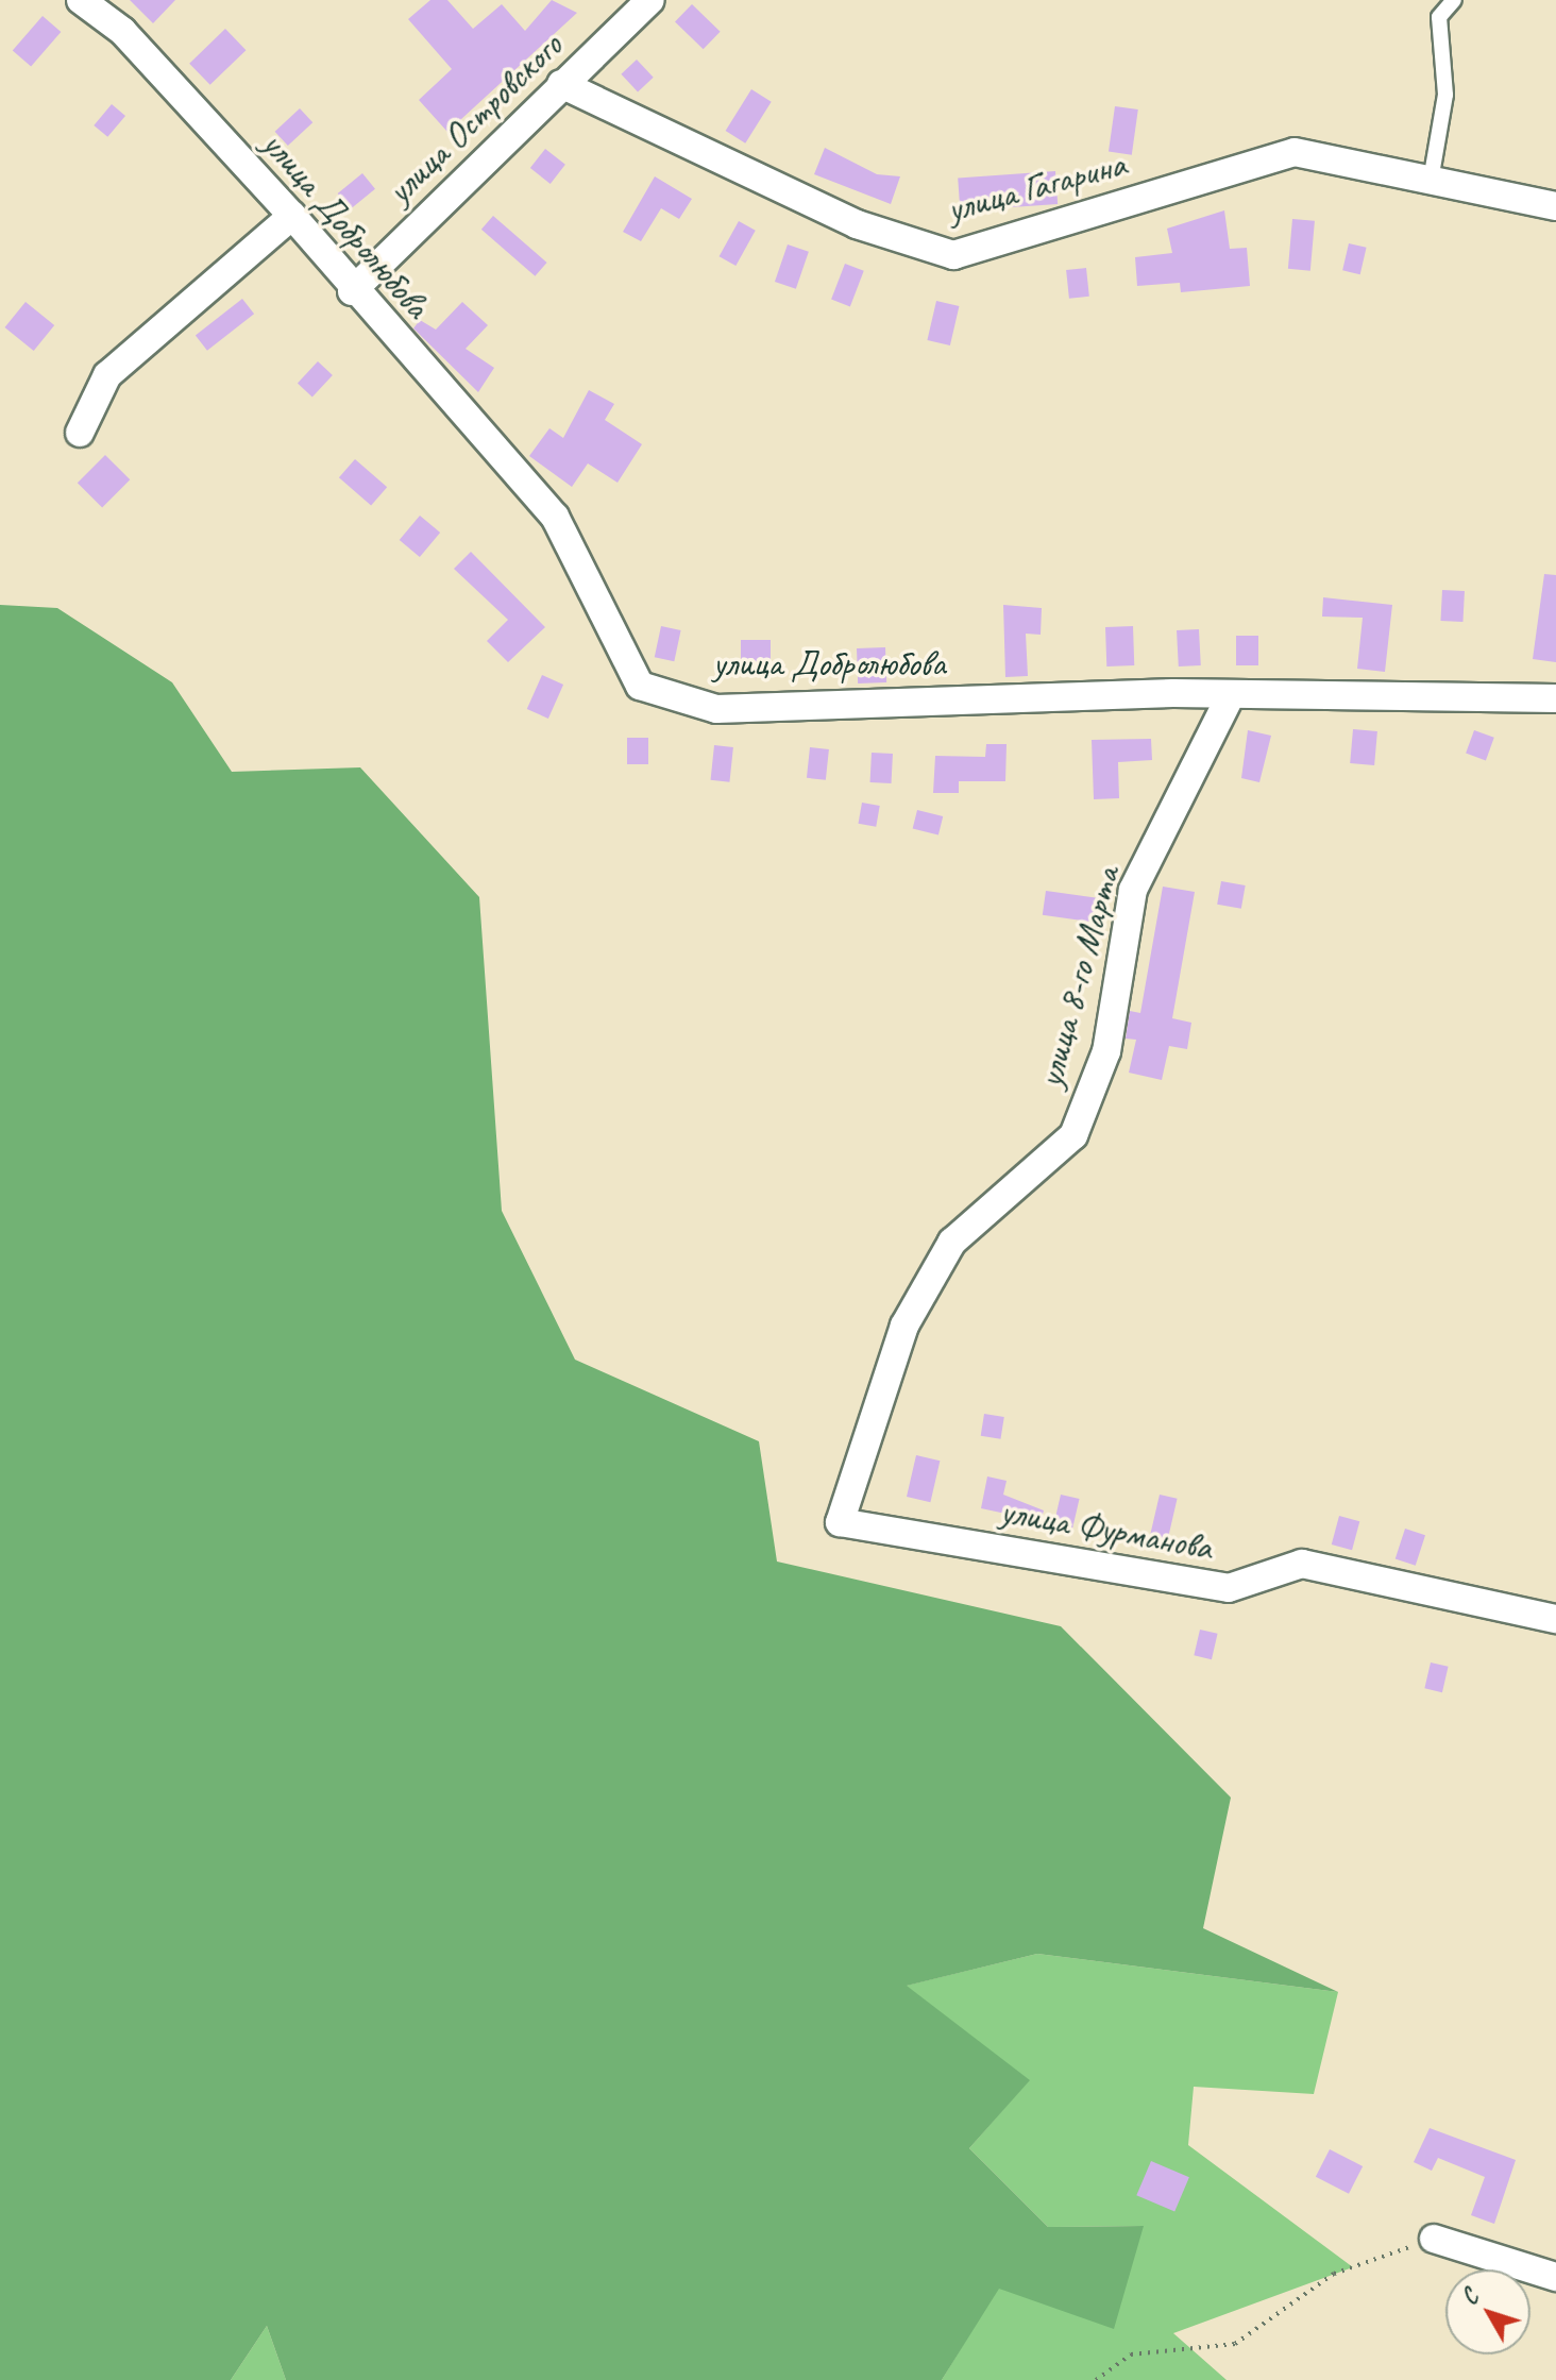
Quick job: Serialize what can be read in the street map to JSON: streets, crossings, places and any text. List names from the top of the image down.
{
  "streets": {
    "street": [
      "улица Островского",
      "улица Гагарина",
      "улица Добролюбова",
      "улица 8-го Марта",
      "улица Фурманова"
    ]
  },
  "crossings": [
    ["улица Островского", "улица Гагарина"],
    ["улица Островского", "улица Добролюбова"],
    ["улица Добролюбова", "улица 8-го Марта"],
    ["улица 8-го Марта", "улица Фурманова"]
  ],
  "north": "top left"
}
